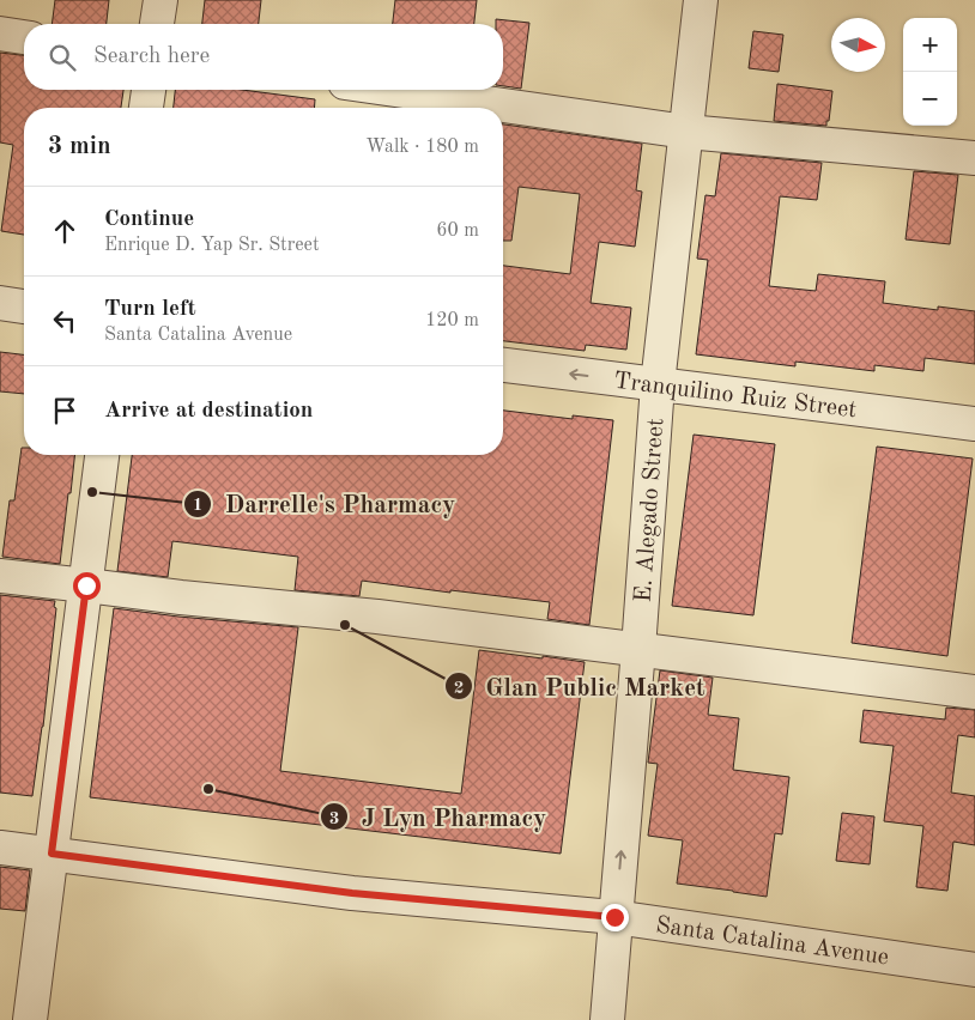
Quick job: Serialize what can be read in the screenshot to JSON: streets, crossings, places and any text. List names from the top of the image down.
{
  "streets": {
    "street": ["Tranquilino Ruiz Street", "E. Alegado Street", "Santa Catalina Avenue"]
  },
  "crossings": [
    ["Tranquilino Ruiz Street", "E. Alegado Street"],
    ["E. Alegado Street", "Santa Catalina Avenue"]
  ],
  "places": ["Darrelle's Pharmacy", "Glan Public Market", "J Lyn Pharmacy"],
  "north": "right",
  "page": {
    "map_buttons": ["+", "−"],
    "search": "Search here",
    "heading": ["3 min", "Walk · 180 m"],
    "list": [
      ["Continue", "Enrique D. Yap Sr. Street", "60 m"],
      ["Turn left", "Santa Catalina Avenue", "120 m"],
      "Arrive at destination"
    ]
  }
}
